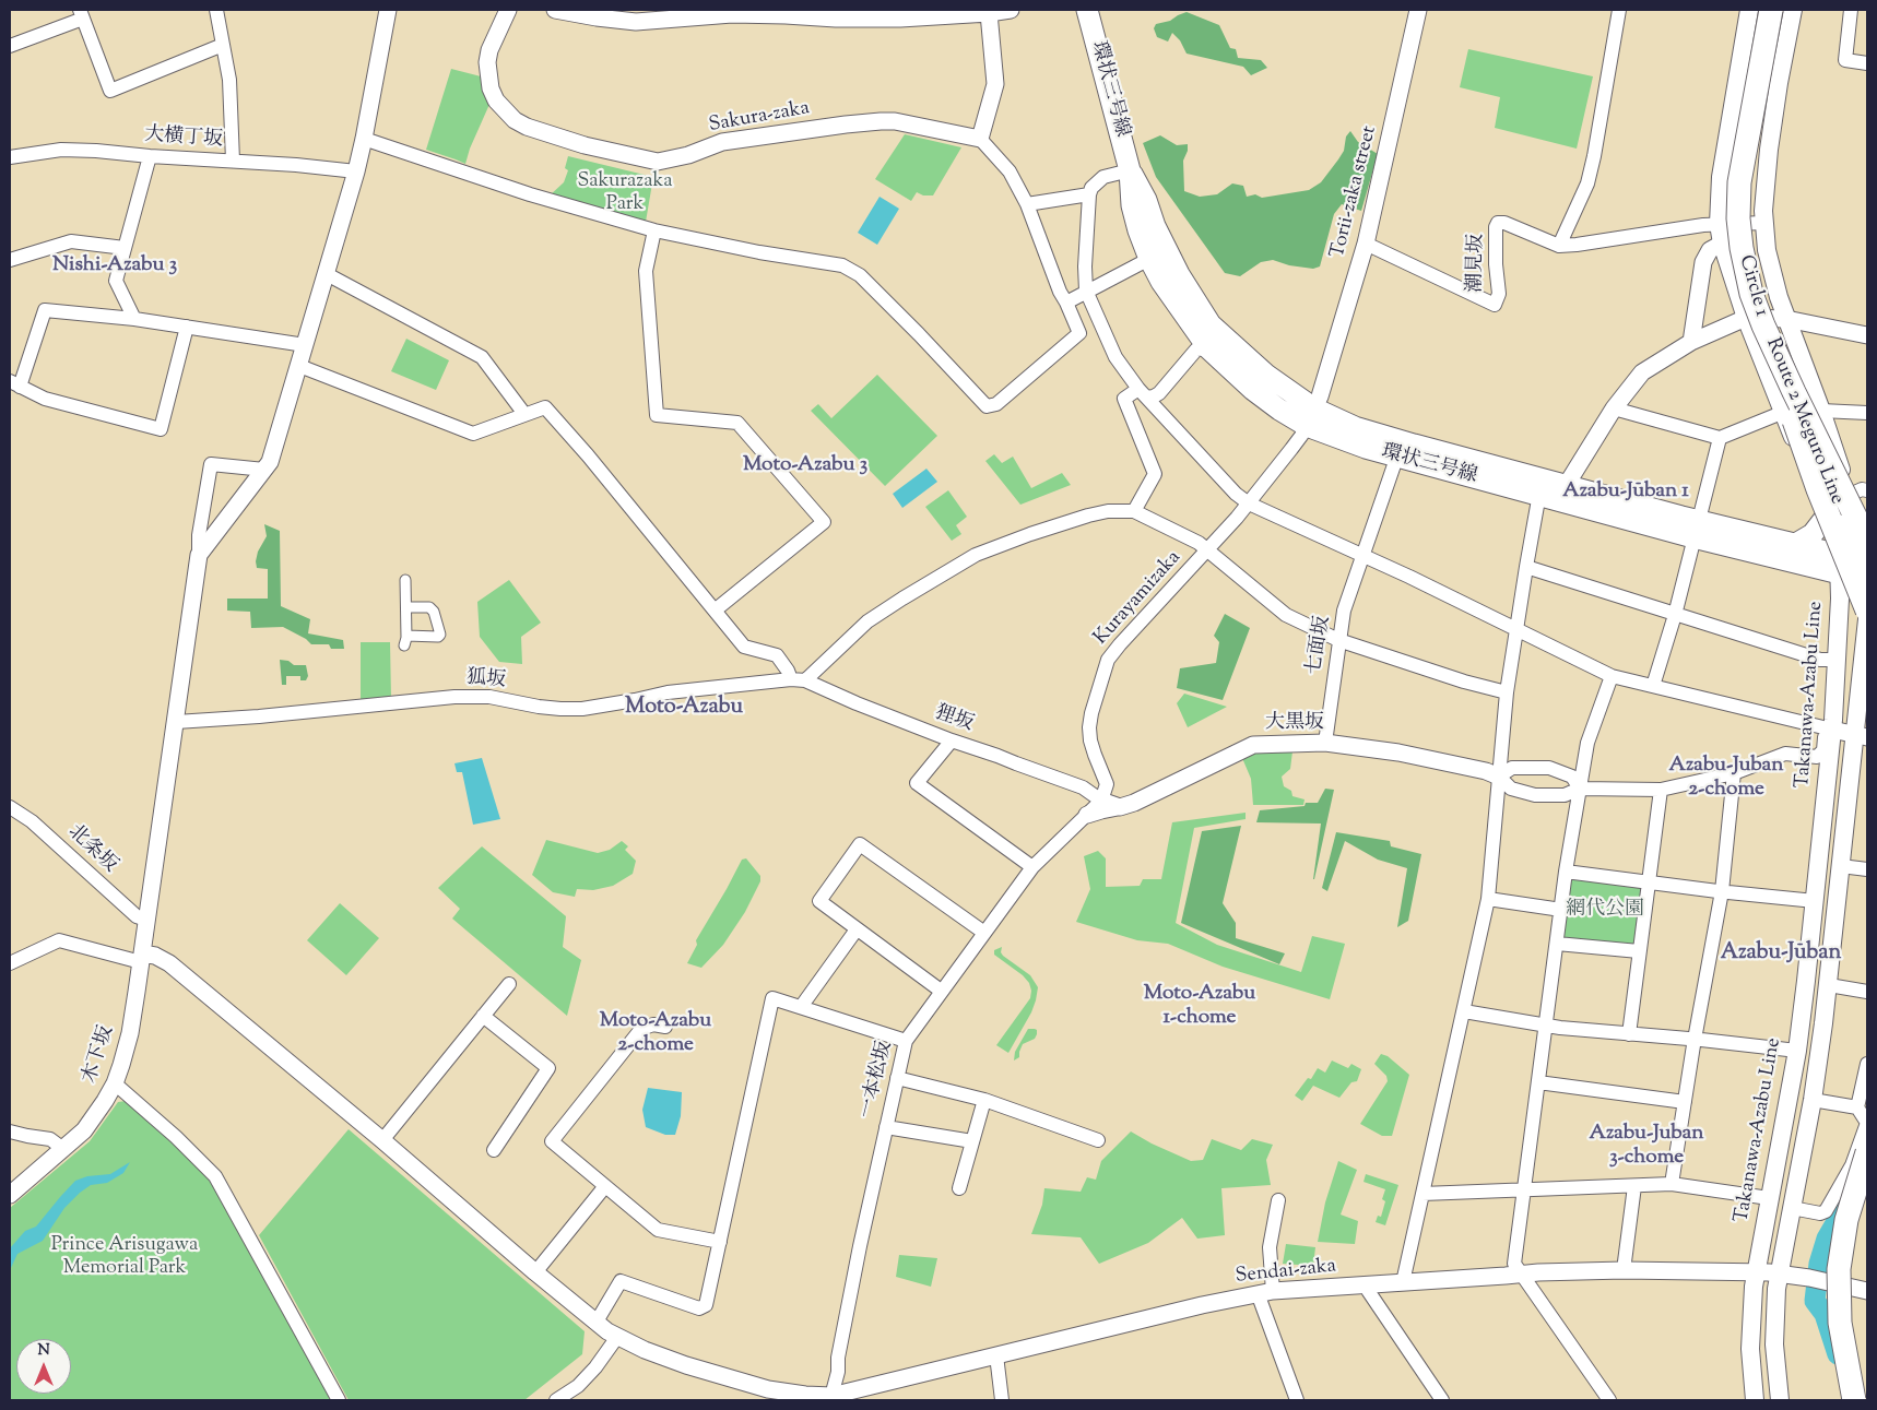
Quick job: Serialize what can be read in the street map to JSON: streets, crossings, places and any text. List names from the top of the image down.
{
  "streets": {
    "highway": ["Circle 1", "Route 2 Meguro Line"],
    "main road": ["環状三号線", "Takanawa-Azabu Line"],
    "street": [
      "Sakura-zaka",
      "大横丁坂",
      "Torii-zaka street",
      "潮見坂",
      "Kurayamizaka",
      "七面坂",
      "狐坂",
      "狸坂",
      "大黒坂",
      "北条坂",
      "木下坂",
      "一本松坂",
      "Sendai-zaka"
    ]
  },
  "crossings": [
    ["環状三号線", "Torii-zaka street"],
    ["環状三号線", "Route 2 Meguro Line"],
    ["環状三号線", "Kurayamizaka"],
    ["環状三号線", "七面坂"],
    ["環状三号線", "Takanawa-Azabu Line"],
    ["Torii-zaka street", "潮見坂"],
    ["Torii-zaka street", "Kurayamizaka"],
    ["Circle 1", "Route 2 Meguro Line"],
    ["Kurayamizaka", "狸坂"],
    ["Kurayamizaka", "一本松坂"],
    ["七面坂", "大黒坂"],
    ["狐坂", "狸坂"],
    ["狐坂", "木下坂"],
    ["Takanawa-Azabu Line", "Sendai-zaka"],
    ["狸坂", "一本松坂"],
    ["大黒坂", "一本松坂"],
    ["北条坂", "木下坂"],
    ["木下坂", "Sendai-zaka"],
    ["一本松坂", "Sendai-zaka"]
  ],
  "districts": [
    "Nishi-Azabu 3",
    "Moto-Azabu 3",
    "Azabu-Jūban 1",
    "Moto-Azabu",
    "Azabu-Juban 2-chome",
    "Azabu-Jūban",
    "Moto-Azabu 1-chome",
    "Moto-Azabu 2-chome",
    "Azabu-Juban 3-chome"
  ],
  "parks": ["Sakurazaka Park", "網代公園", "Prince Arisugawa Memorial Park"],
  "north": "top"
}
